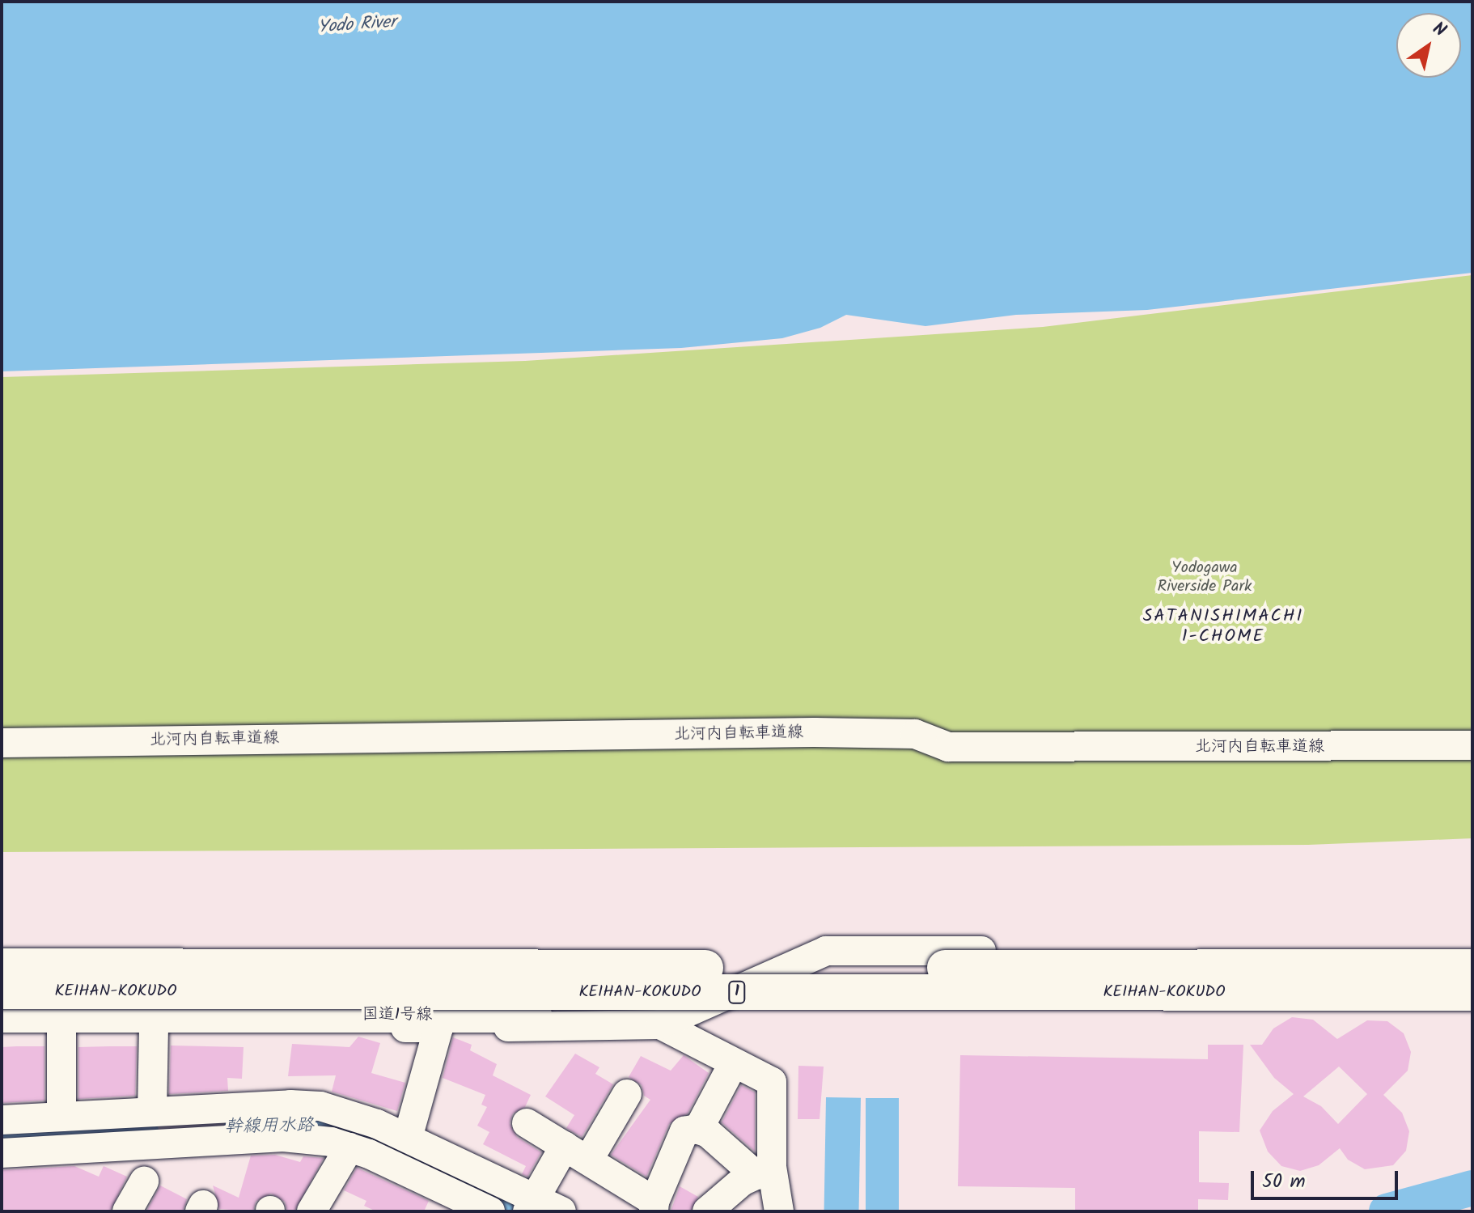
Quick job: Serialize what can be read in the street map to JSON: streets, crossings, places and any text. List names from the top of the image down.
{
  "streets": {
    "highway": ["KEIHAN-KOKUDO", "1", "国道1号線"],
    "street": ["北河内自転車道線"]
  },
  "crossings": [
    ["KEIHAN-KOKUDO", "国道1号線"]
  ],
  "districts": ["SATANISHIMACHI 1-CHOME"],
  "water": ["Yodo River", "幹線用水路"],
  "parks": ["Yodogawa Riverside Park"],
  "scale_bar": "50 m",
  "north": "top right"
}
